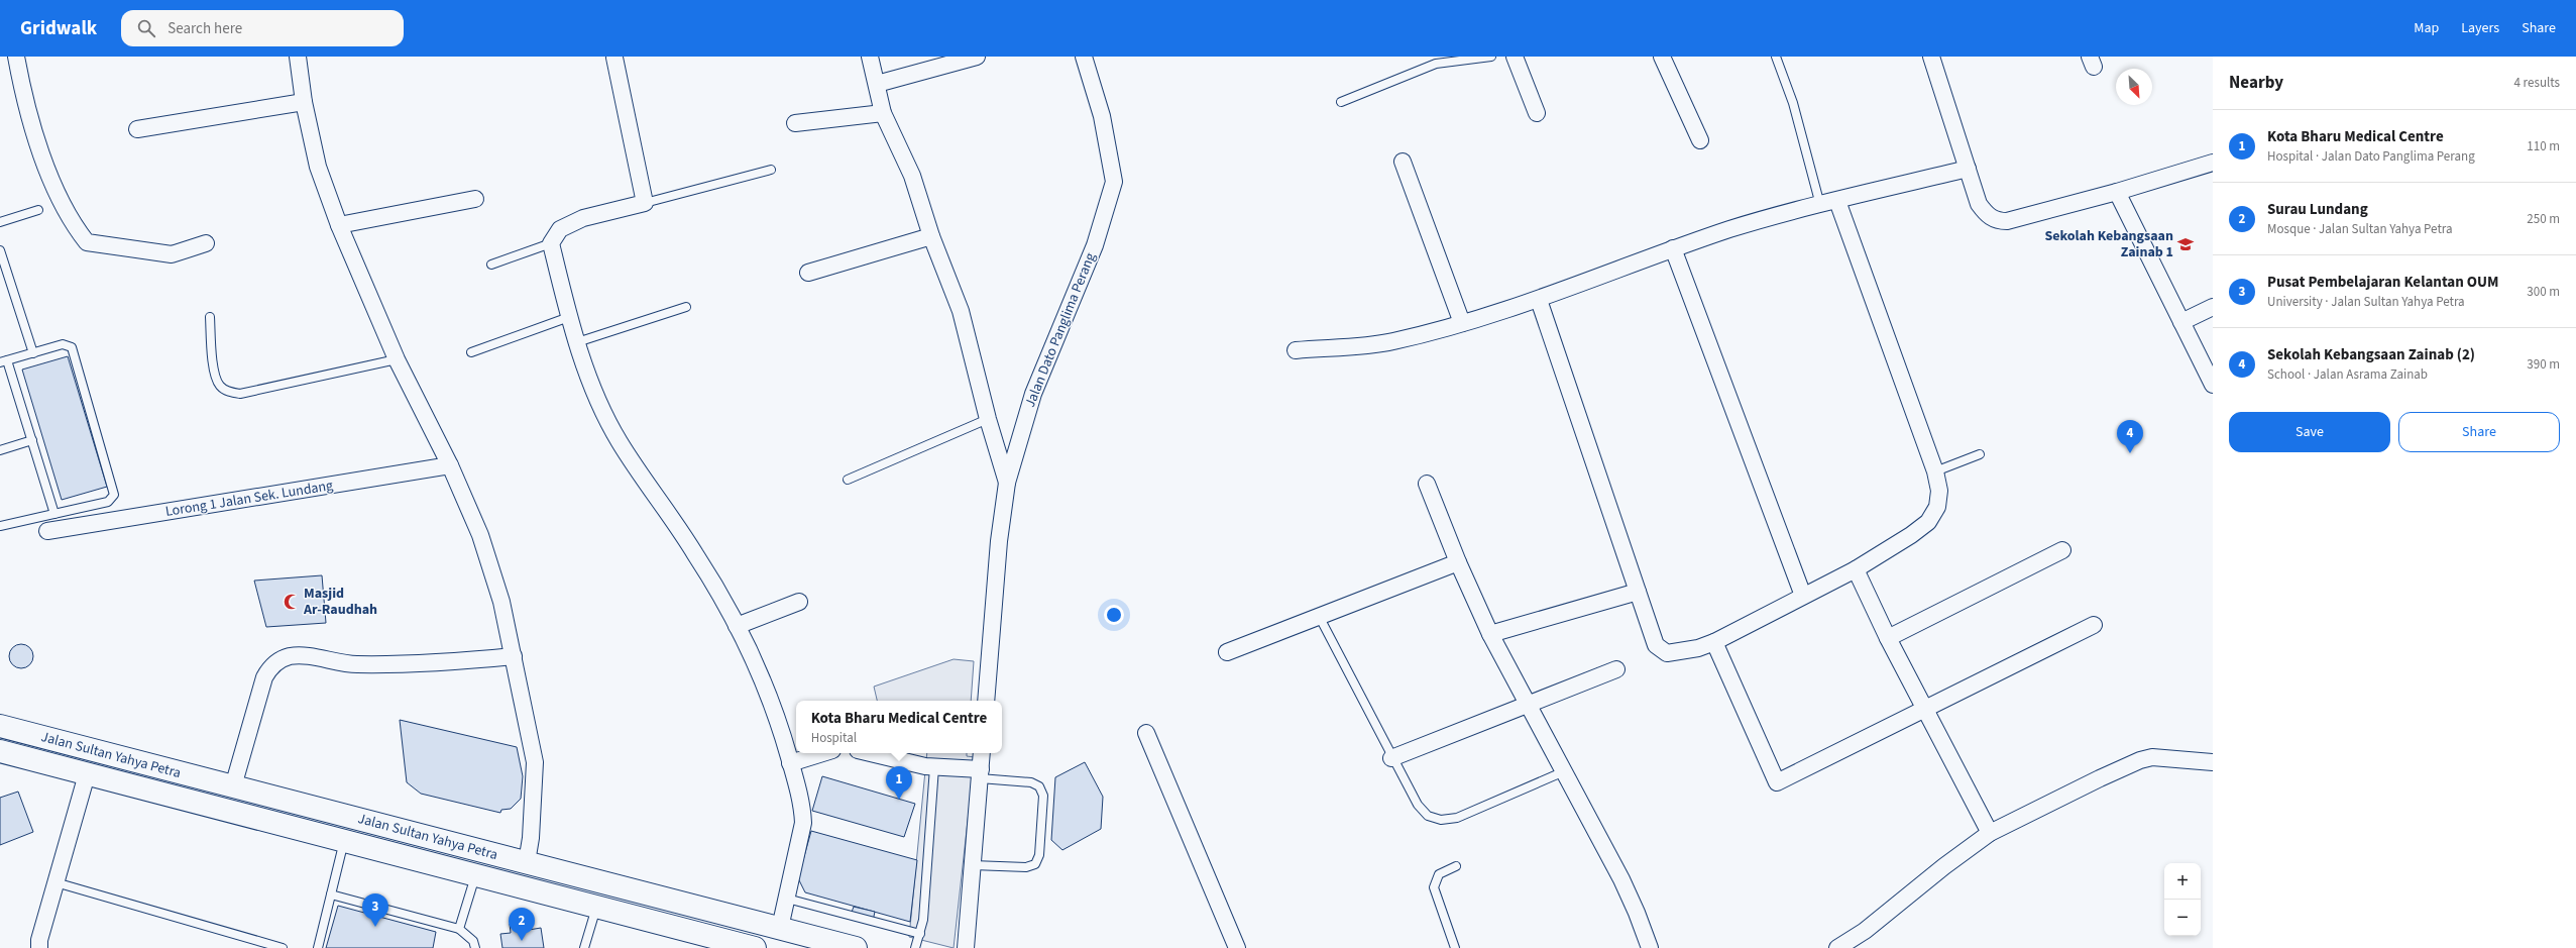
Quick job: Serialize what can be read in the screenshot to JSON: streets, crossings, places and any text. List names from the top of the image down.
{
  "streets": {
    "highway": ["Jalan Sultan Yahya Petra"],
    "street": ["Jalan Dato Panglima Perang", "Lorong 1 Jalan Sek. Lundang"]
  },
  "places": {
    "school or university": ["Sekolah Kebangsaan Zainab 1"],
    "mosque": ["Masjid Ar-Raudhah"]
  },
  "north": "bottom right",
  "page": {
    "header": "Gridwalk",
    "search": "Search here",
    "nav": ["Map", "Layers", "Share"],
    "heading": ["Nearby", "4 results"],
    "list": [
      {
        "mark": "1",
        "name": "Kota Bharu Medical Centre",
        "note": "Hospital · Jalan Dato Panglima Perang",
        "value": "110 m"
      },
      {
        "mark": "2",
        "name": "Surau Lundang",
        "note": "Mosque · Jalan Sultan Yahya Petra",
        "value": "250 m"
      },
      {
        "mark": "3",
        "name": "Pusat Pembelajaran Kelantan OUM",
        "note": "University · Jalan Sultan Yahya Petra",
        "value": "300 m"
      },
      {
        "mark": "4",
        "name": "Sekolah Kebangsaan Zainab (2)",
        "note": "School · Jalan Asrama Zainab",
        "value": "390 m"
      }
    ],
    "buttons": ["Save", "Share"],
    "pins": [
      "4",
      "1",
      "3",
      "2"
    ],
    "popup": ["Kota Bharu Medical Centre", "Hospital"],
    "map_buttons": ["+", "−"]
  }
}
